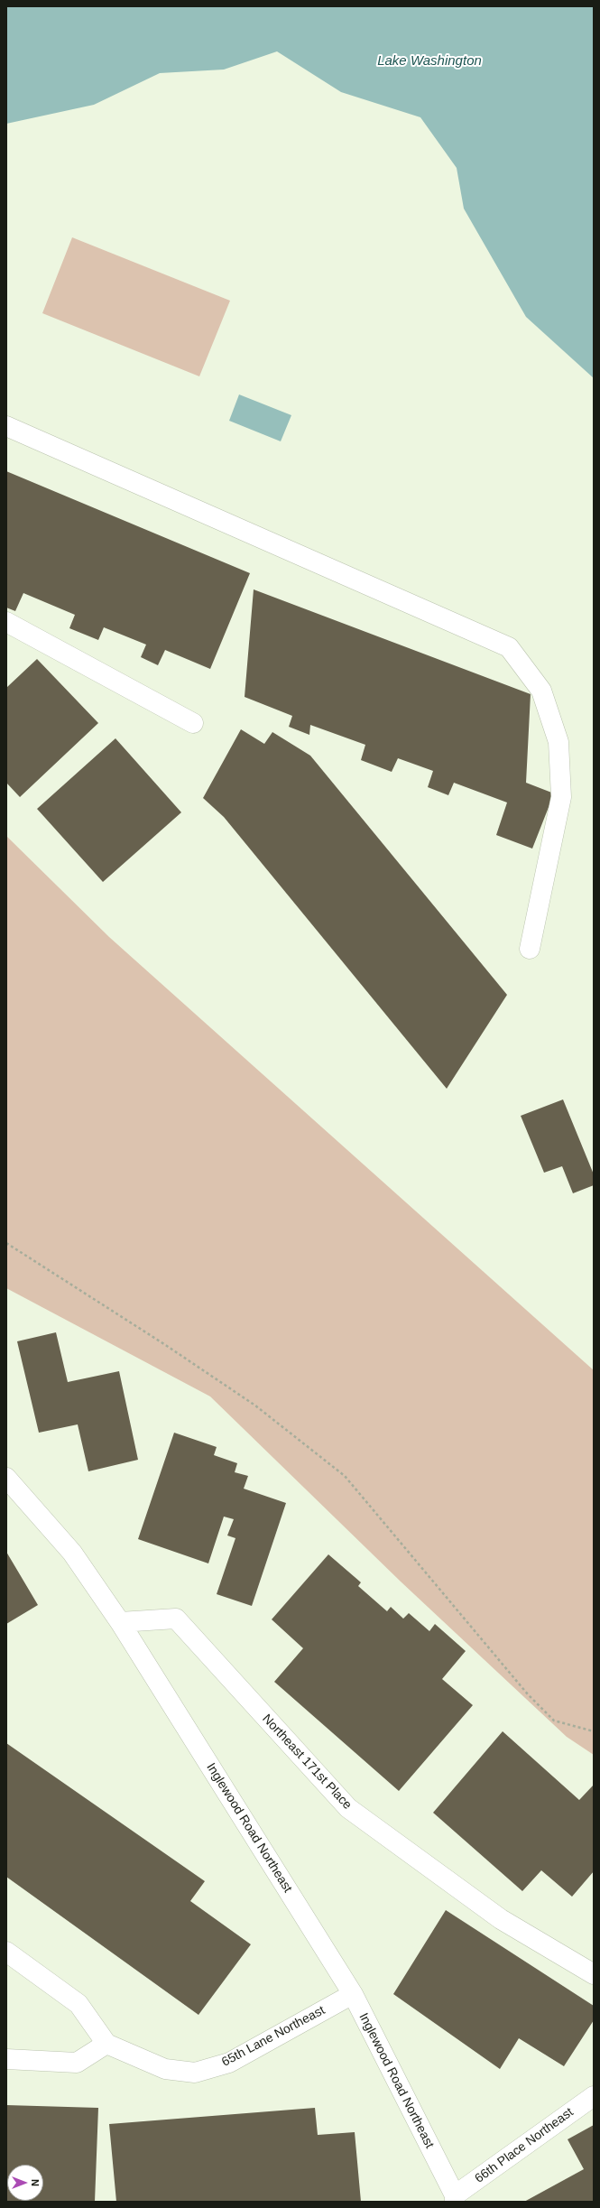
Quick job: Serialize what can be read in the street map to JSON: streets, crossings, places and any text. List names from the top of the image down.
{
  "streets": {
    "street": [
      "Northeast 171st Place",
      "Inglewood Road Northeast",
      "65th Lane Northeast",
      "66th Place Northeast"
    ]
  },
  "crossings": [
    ["Northeast 171st Place", "Inglewood Road Northeast"],
    ["Inglewood Road Northeast", "65th Lane Northeast"],
    ["Inglewood Road Northeast", "66th Place Northeast"]
  ],
  "water": ["Lake Washington"],
  "north": "right"
}
